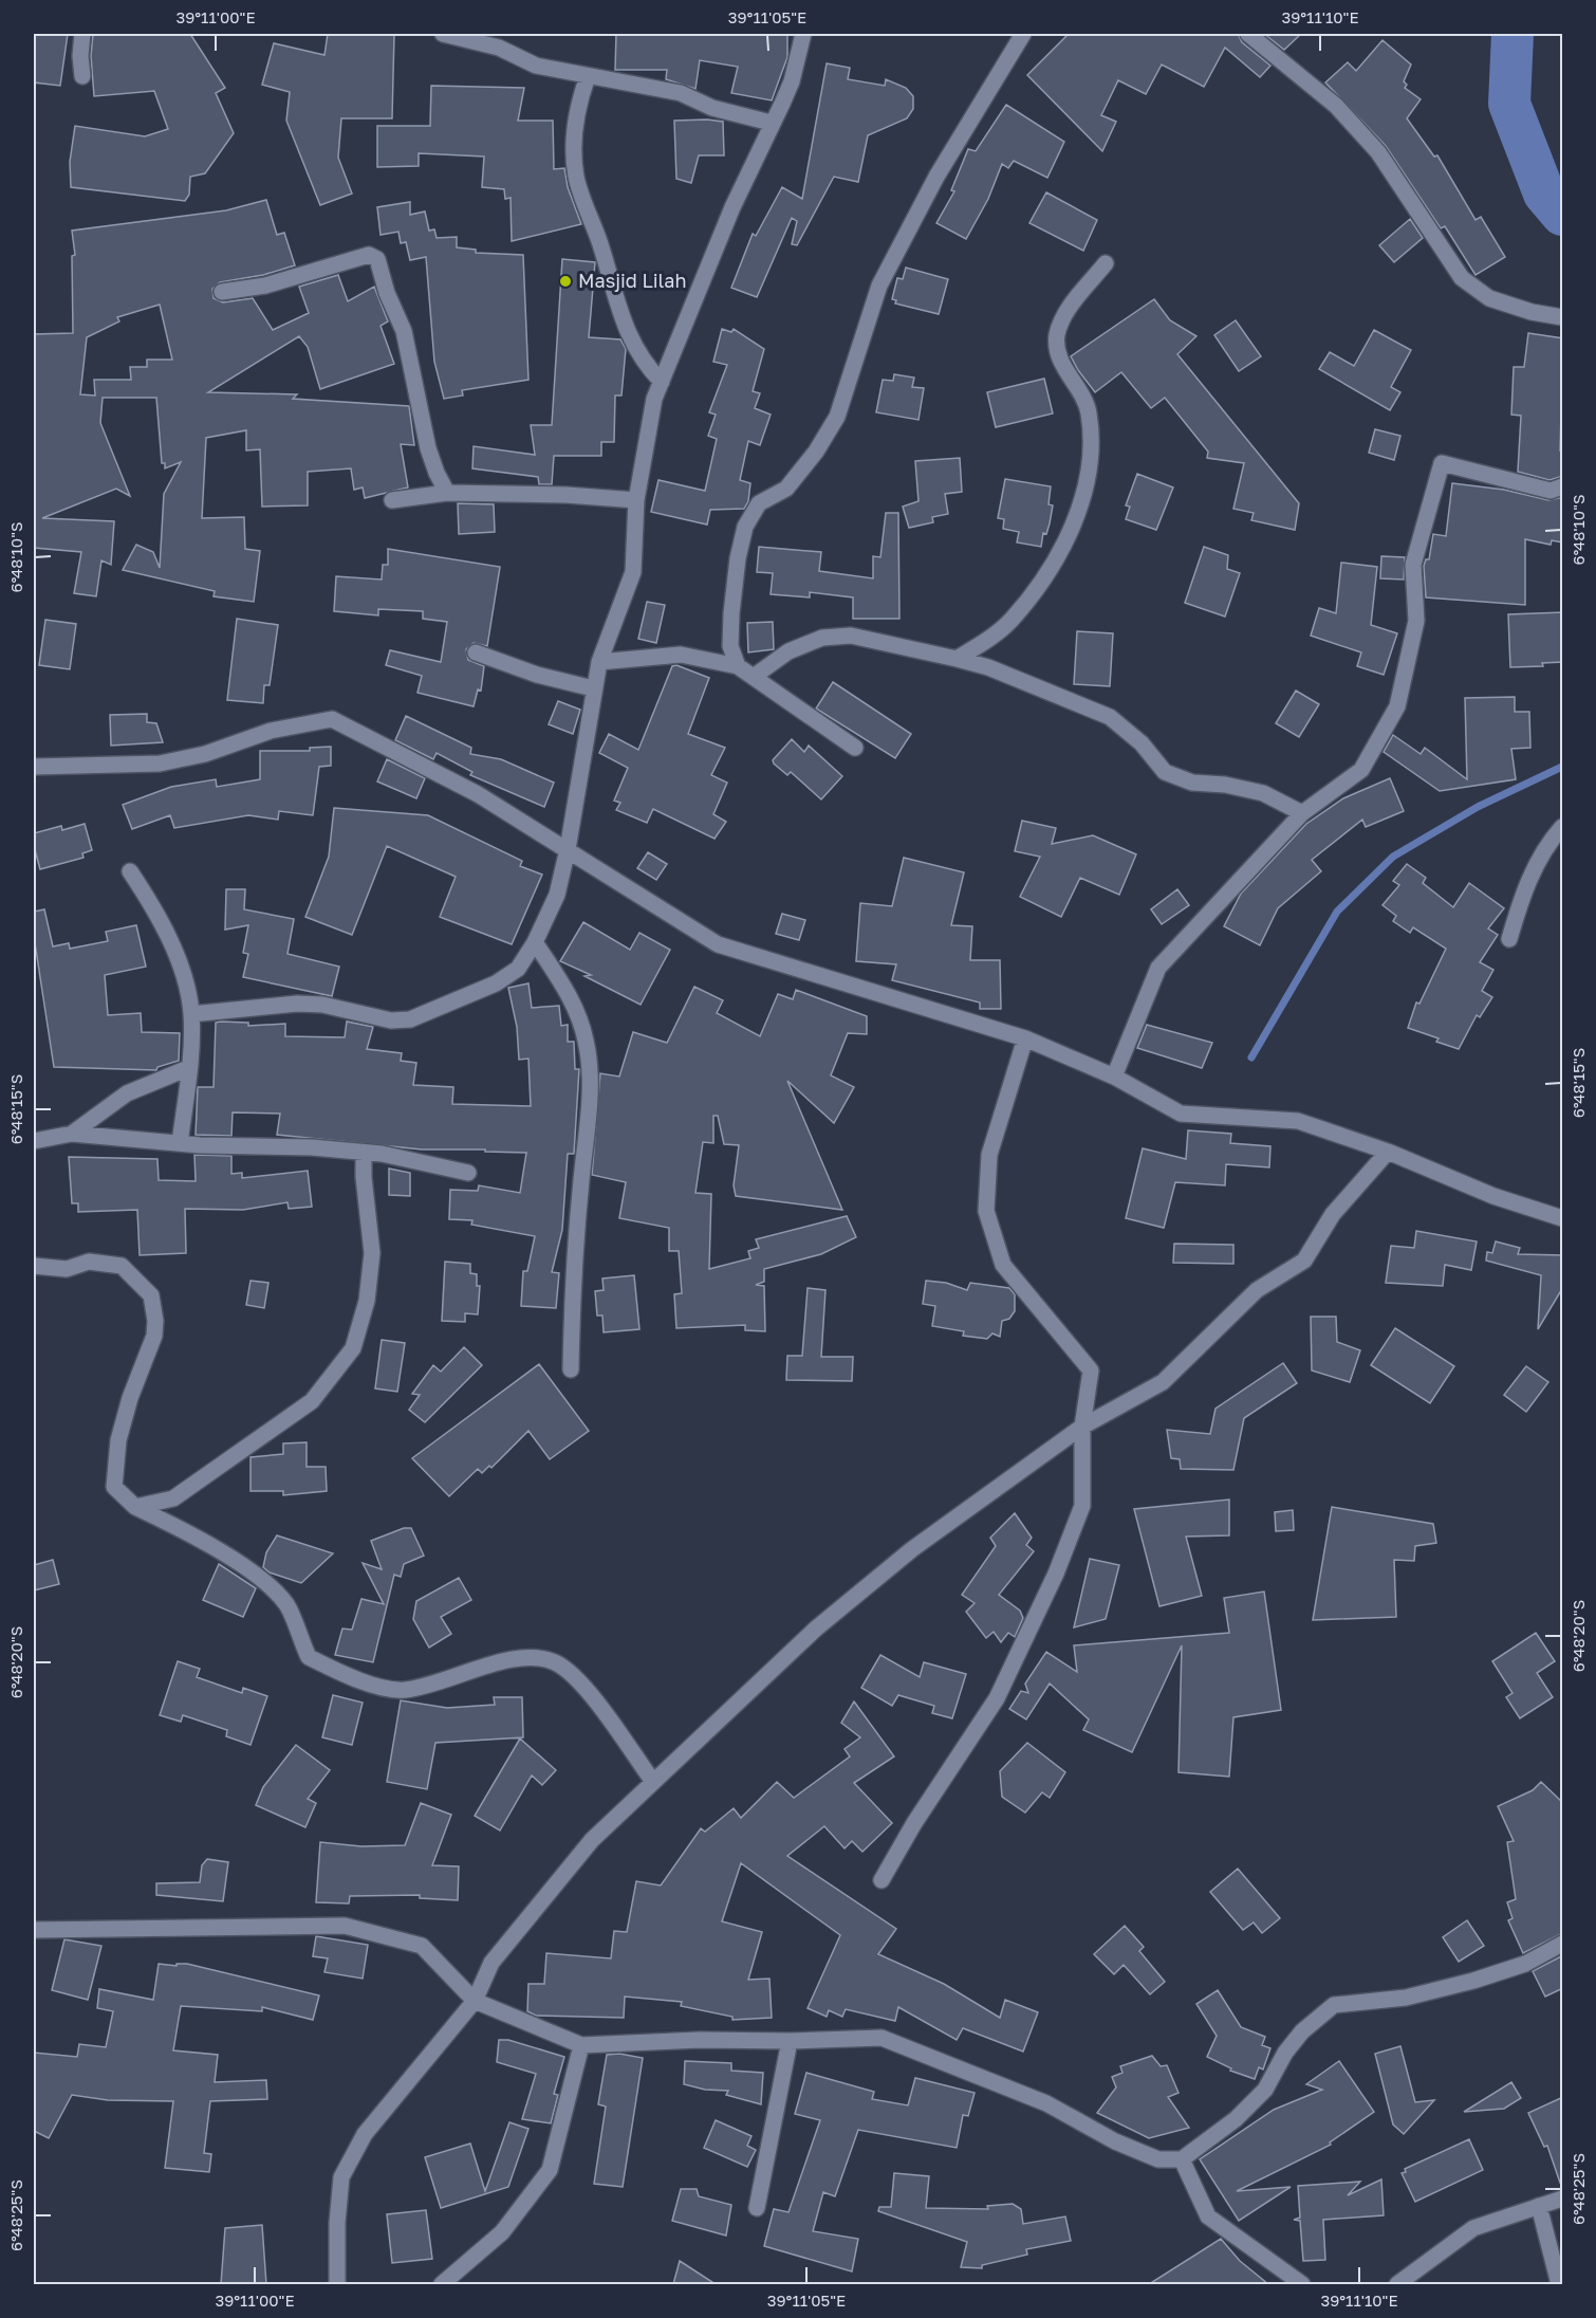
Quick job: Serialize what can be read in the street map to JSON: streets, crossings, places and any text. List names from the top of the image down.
{
  "places": ["Masjid Lilah"],
  "coordinates": [
    "39°11'00\"E",
    "39°11'05\"E",
    "39°11'10\"E",
    "6°48'10\"S",
    "6°48'15\"S",
    "6°48'20\"S",
    "6°48'25\"S"
  ]
}
